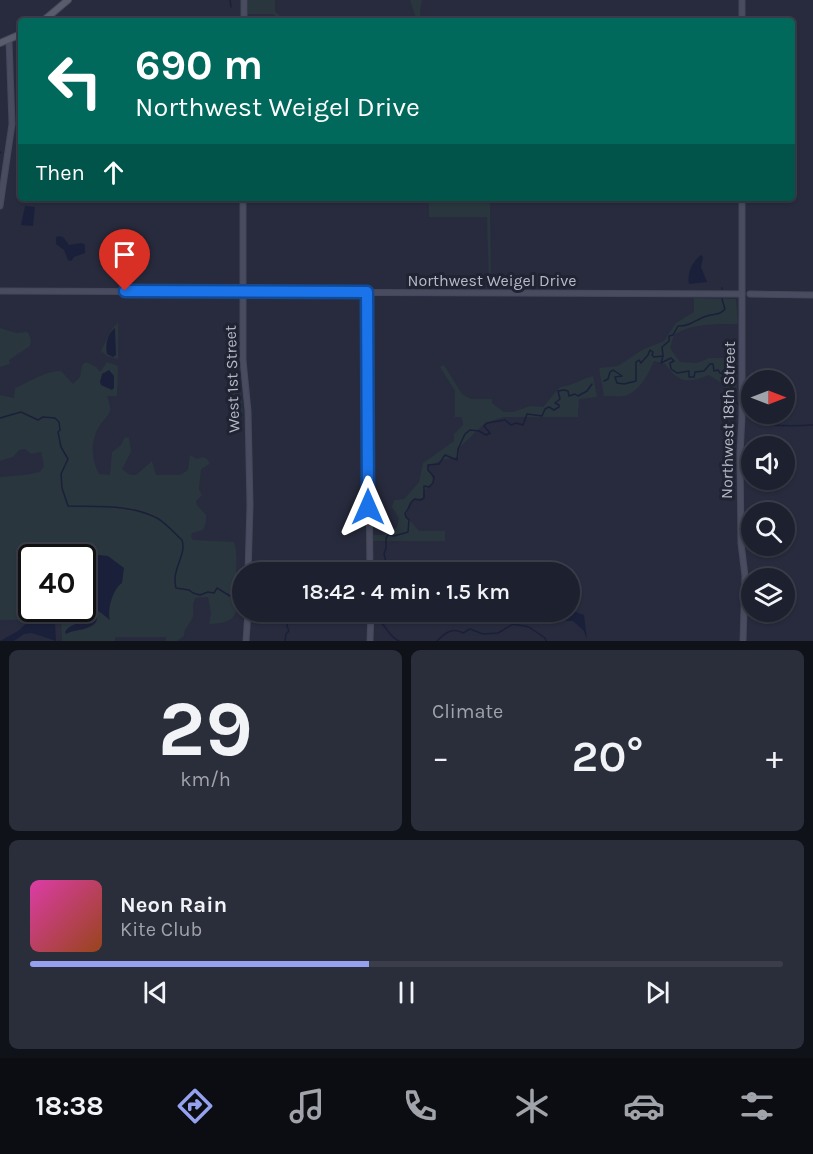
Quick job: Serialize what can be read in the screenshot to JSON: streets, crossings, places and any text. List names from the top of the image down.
{
  "streets": {
    "street": ["Northwest Weigel Drive", "West 1st Street", "Northwest 18th Street"]
  },
  "crossings": [
    ["Northwest Weigel Drive", "West 1st Street"],
    ["Northwest Weigel Drive", "Northwest 18th Street"]
  ],
  "north": "right",
  "page": {
    "turn": ["690 m", "Northwest Weigel Drive"],
    "then": "Then",
    "limit": "40",
    "trip": "18:42 · 4 min · 1.5 km",
    "tile": [
      ["29", "km/h"],
      "Climate"
    ],
    "heat": ["−", "20°", "+"],
    "song": ["Neon Rain", "Kite Club"],
    "tabs": "18:38"
  }
}
